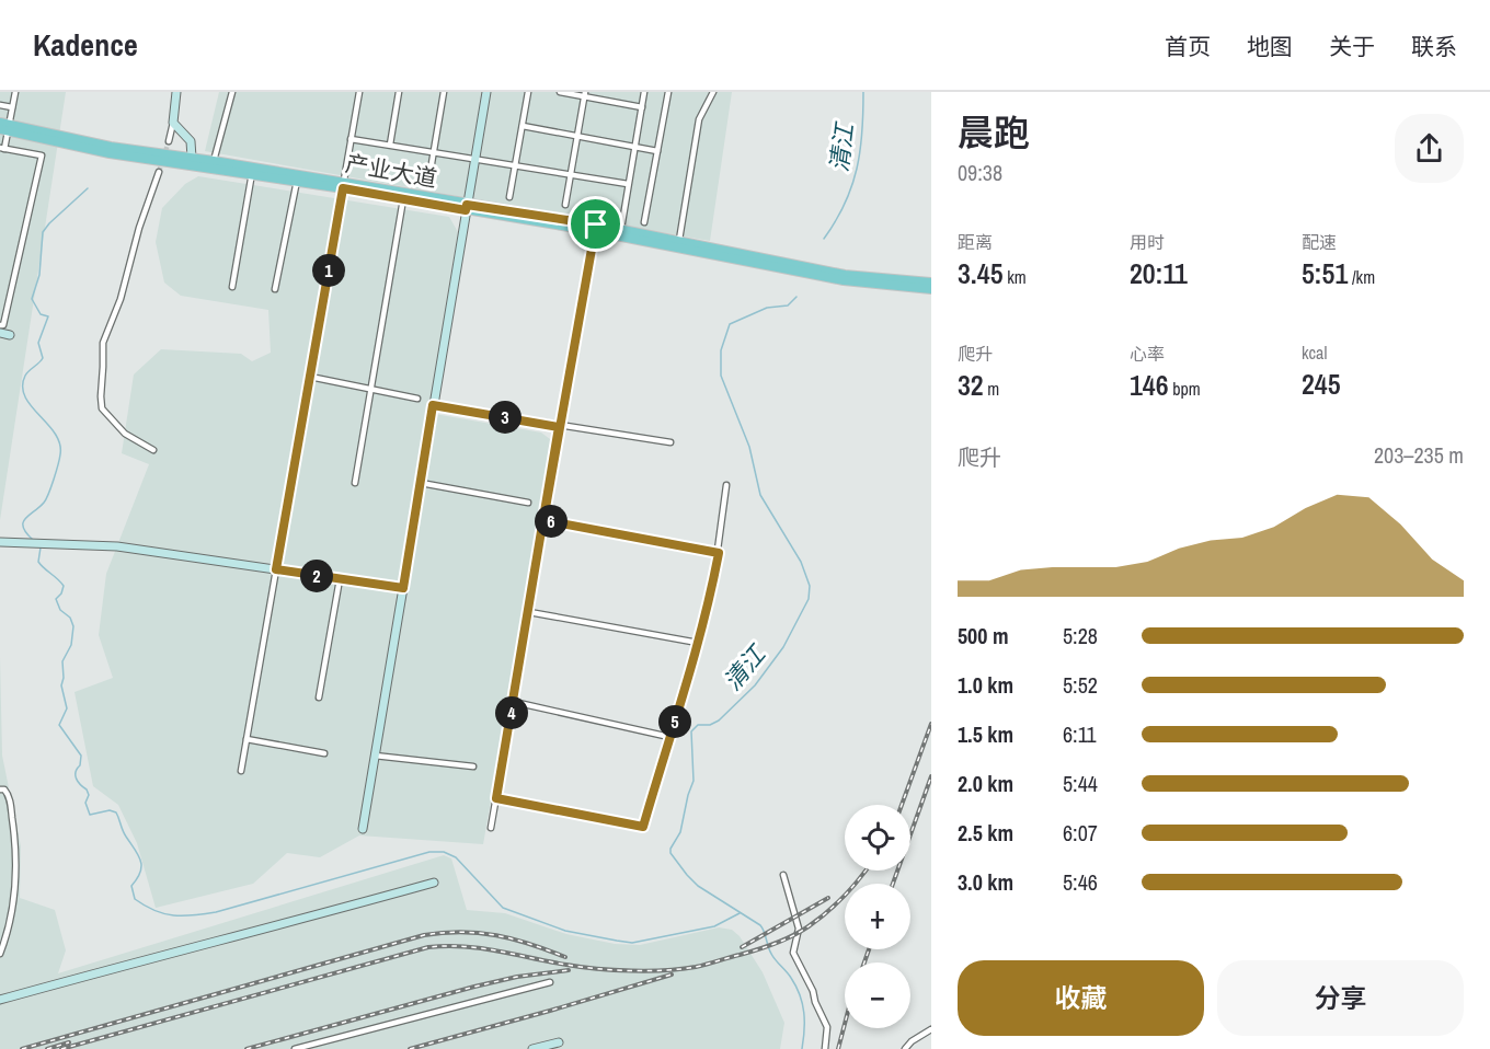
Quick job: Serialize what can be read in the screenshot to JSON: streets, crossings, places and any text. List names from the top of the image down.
{
  "streets": {
    "main road": ["产业大道"]
  },
  "water": ["清江"],
  "page": {
    "header": "Kadence",
    "nav": [
      "首页",
      "地图",
      "关于",
      "联系"
    ],
    "heading": ["晨跑", "09:38"],
    "stats": [
      ["距离", "3.45 km"],
      ["用时", "20:11"],
      ["配速", "5:51 /km"],
      ["爬升", "32 m"],
      ["心率", "146 bpm"],
      ["kcal", "245"]
    ],
    "pins": [
      "1",
      "3",
      "6",
      "2",
      "4",
      "5"
    ],
    "chart": ["爬升", "203–235 m"],
    "list": [
      {
        "name": "500 m",
        "note": "5:28"
      },
      {
        "name": "1.0 km",
        "note": "5:52"
      },
      {
        "name": "1.5 km",
        "note": "6:11"
      },
      {
        "name": "2.0 km",
        "note": "5:44"
      },
      {
        "name": "2.5 km",
        "note": "6:07"
      },
      {
        "name": "3.0 km",
        "note": "5:46"
      }
    ],
    "map_buttons": ["+", "−"],
    "buttons": ["收藏", "分享"]
  }
}
